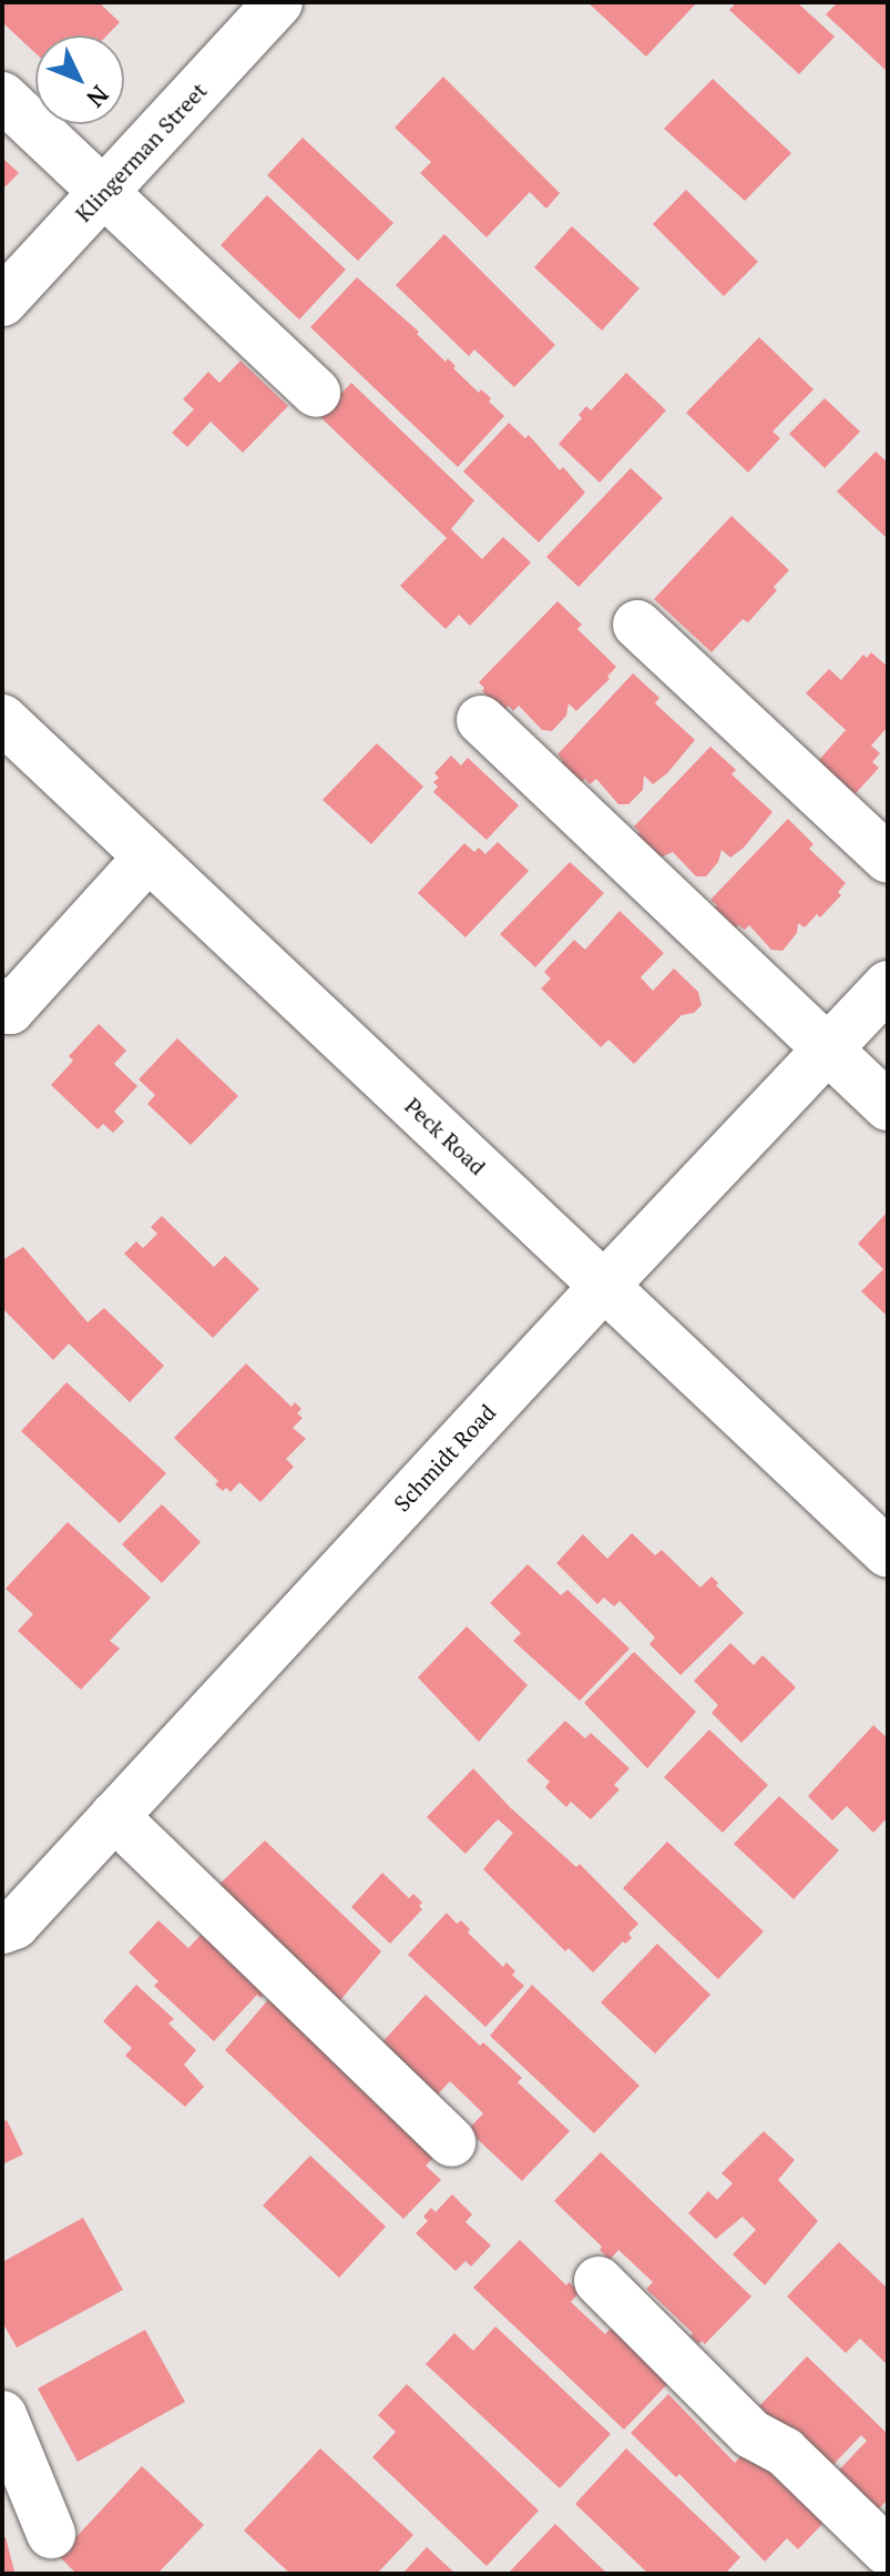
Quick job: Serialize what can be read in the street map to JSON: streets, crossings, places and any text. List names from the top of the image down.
{
  "streets": {
    "street": ["Klingerman Street", "Peck Road", "Schmidt Road"]
  },
  "crossings": [
    ["Peck Road", "Schmidt Road"]
  ],
  "north": "bottom right"
}
